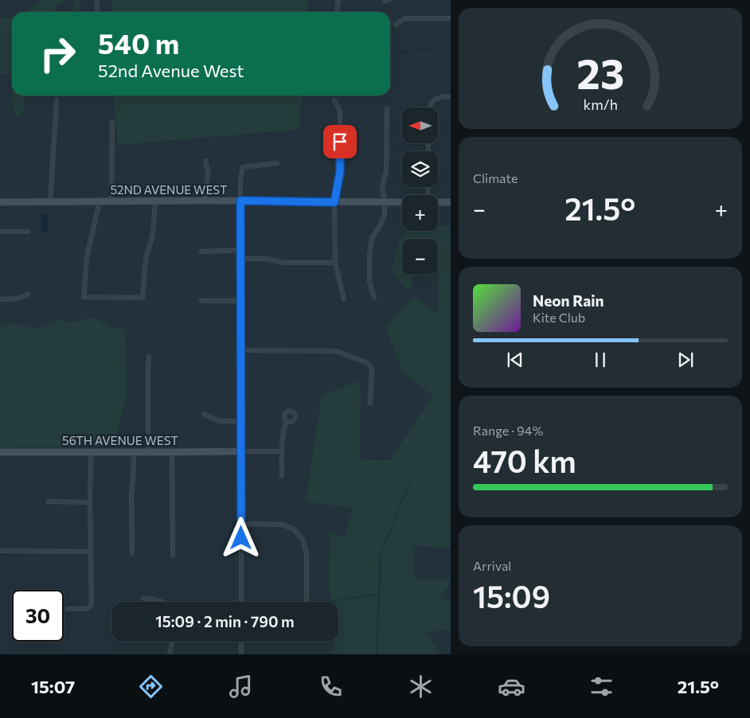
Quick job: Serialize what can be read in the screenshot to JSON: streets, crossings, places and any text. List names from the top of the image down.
{
  "streets": {
    "street": ["52ND AVENUE WEST", "56TH AVENUE WEST"]
  },
  "north": "left",
  "page": {
    "turn": ["540 m", "52nd Avenue West"],
    "map_buttons": ["+", "−"],
    "tile": [
      "Climate",
      ["Range · 94%", "470 km"],
      ["Arrival", "15:09"]
    ],
    "heat": ["−", "21.5°", "+"],
    "song": ["Neon Rain", "Kite Club"],
    "limit": "30",
    "trip": "15:09 · 2 min · 790 m",
    "tabs": ["15:07", "21.5°"],
    "gauge": ["23", "km/h"]
  }
}
